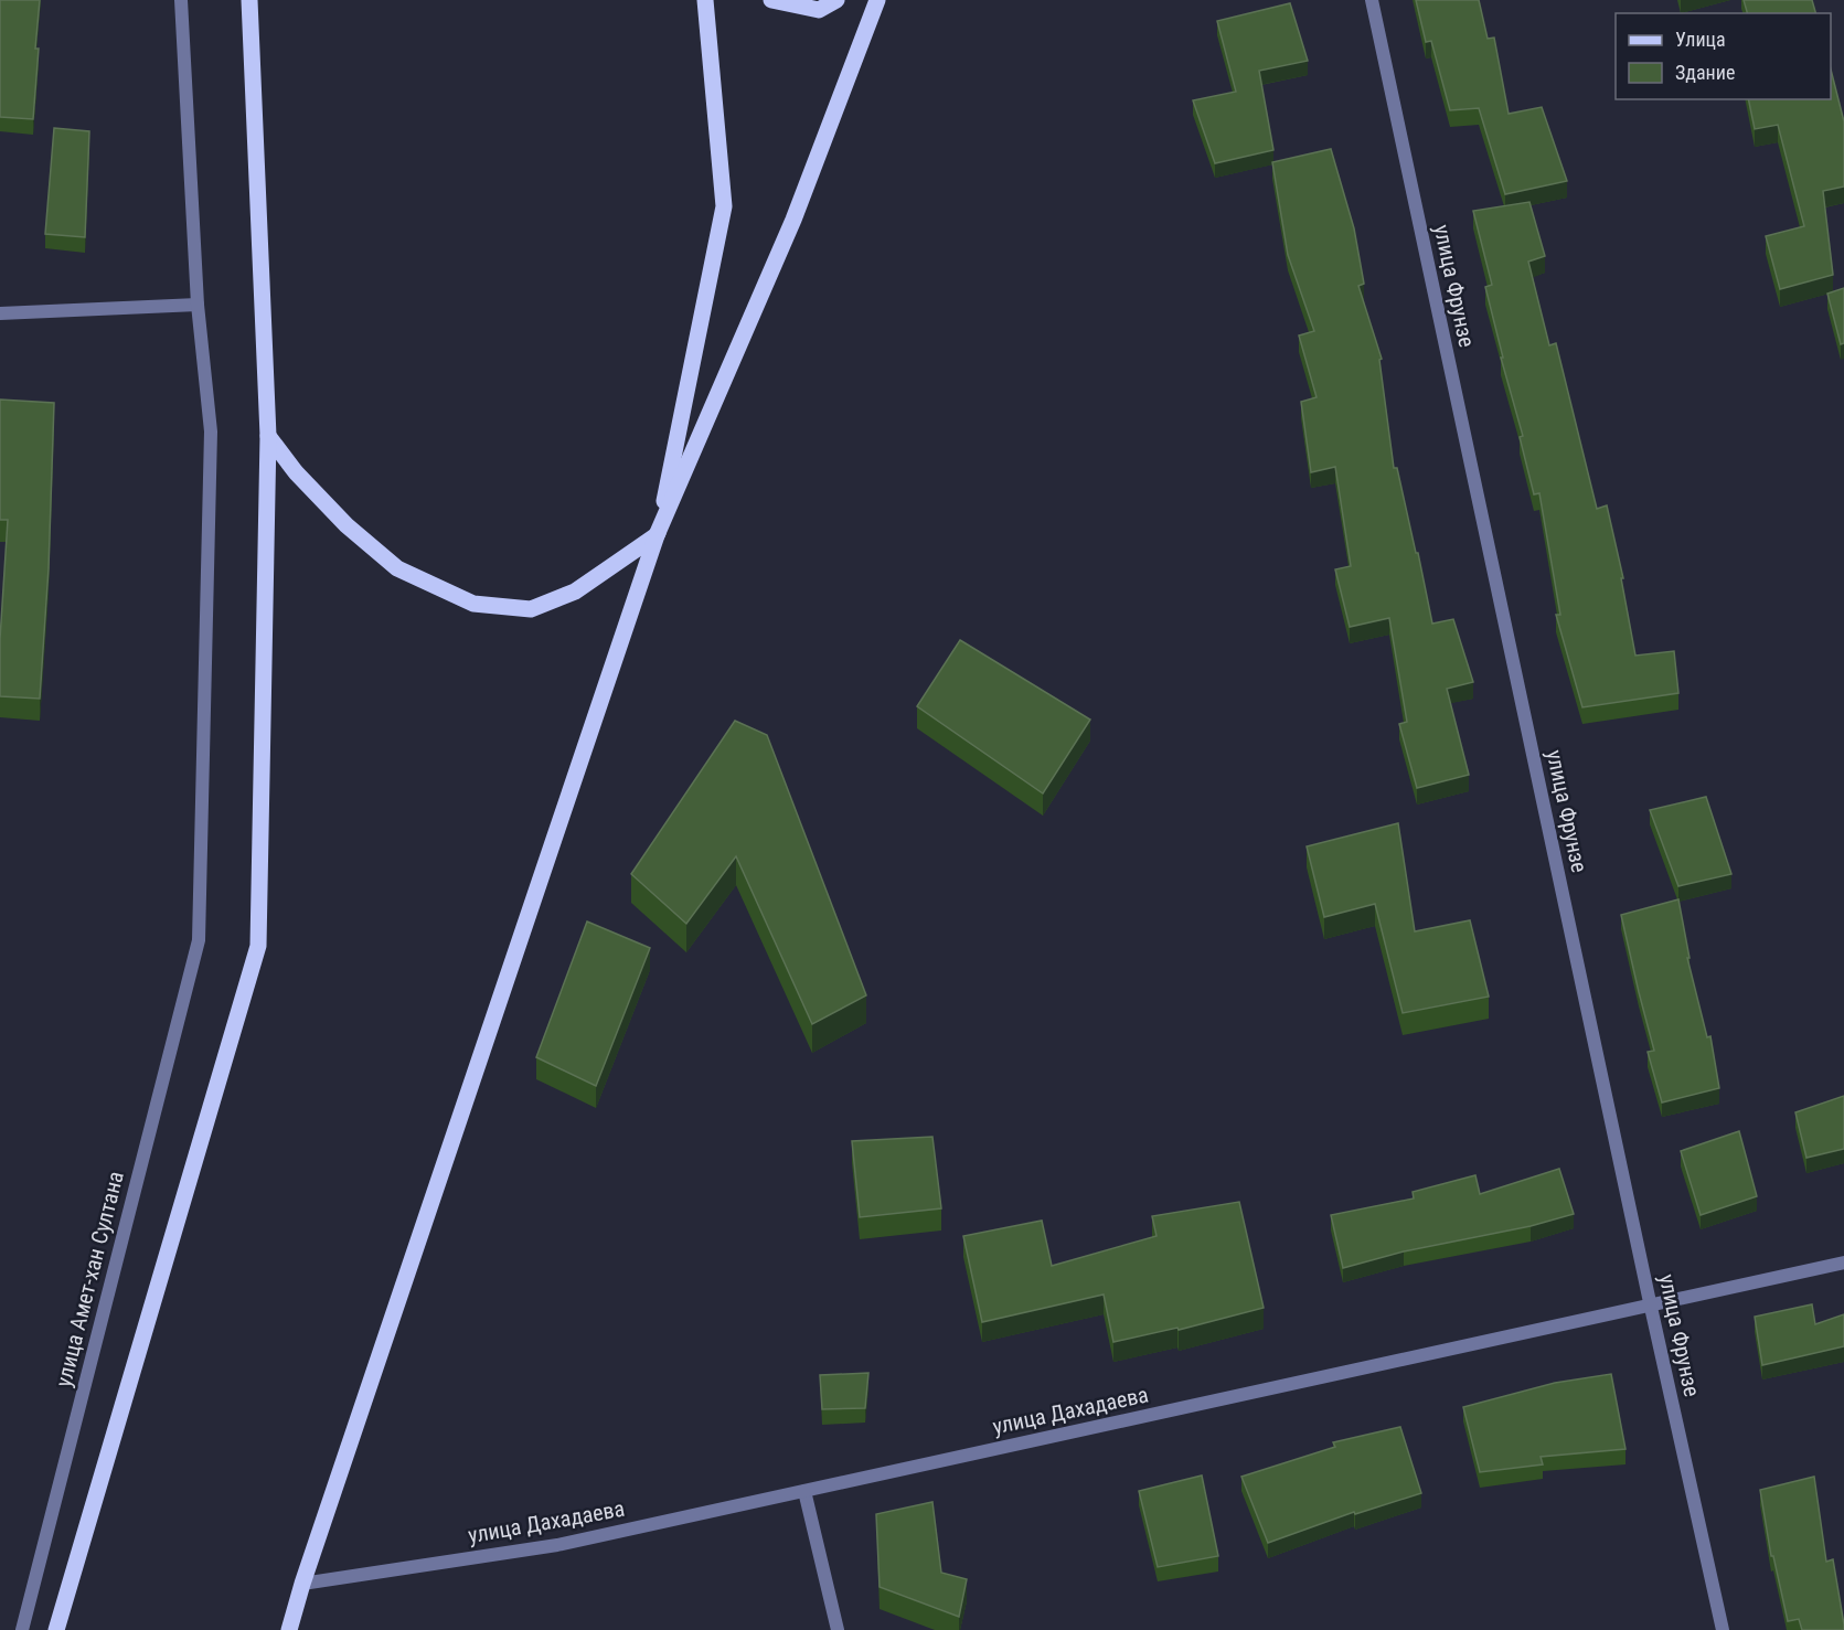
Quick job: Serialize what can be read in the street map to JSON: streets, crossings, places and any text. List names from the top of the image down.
{
  "streets": {
    "street": ["улица Фрунзе", "улица Амет-хан Султана", "улица Дахадаева"]
  },
  "crossings": [
    ["улица Фрунзе", "улица Дахадаева"]
  ],
  "legend": ["Улица", "Здание"]
}
